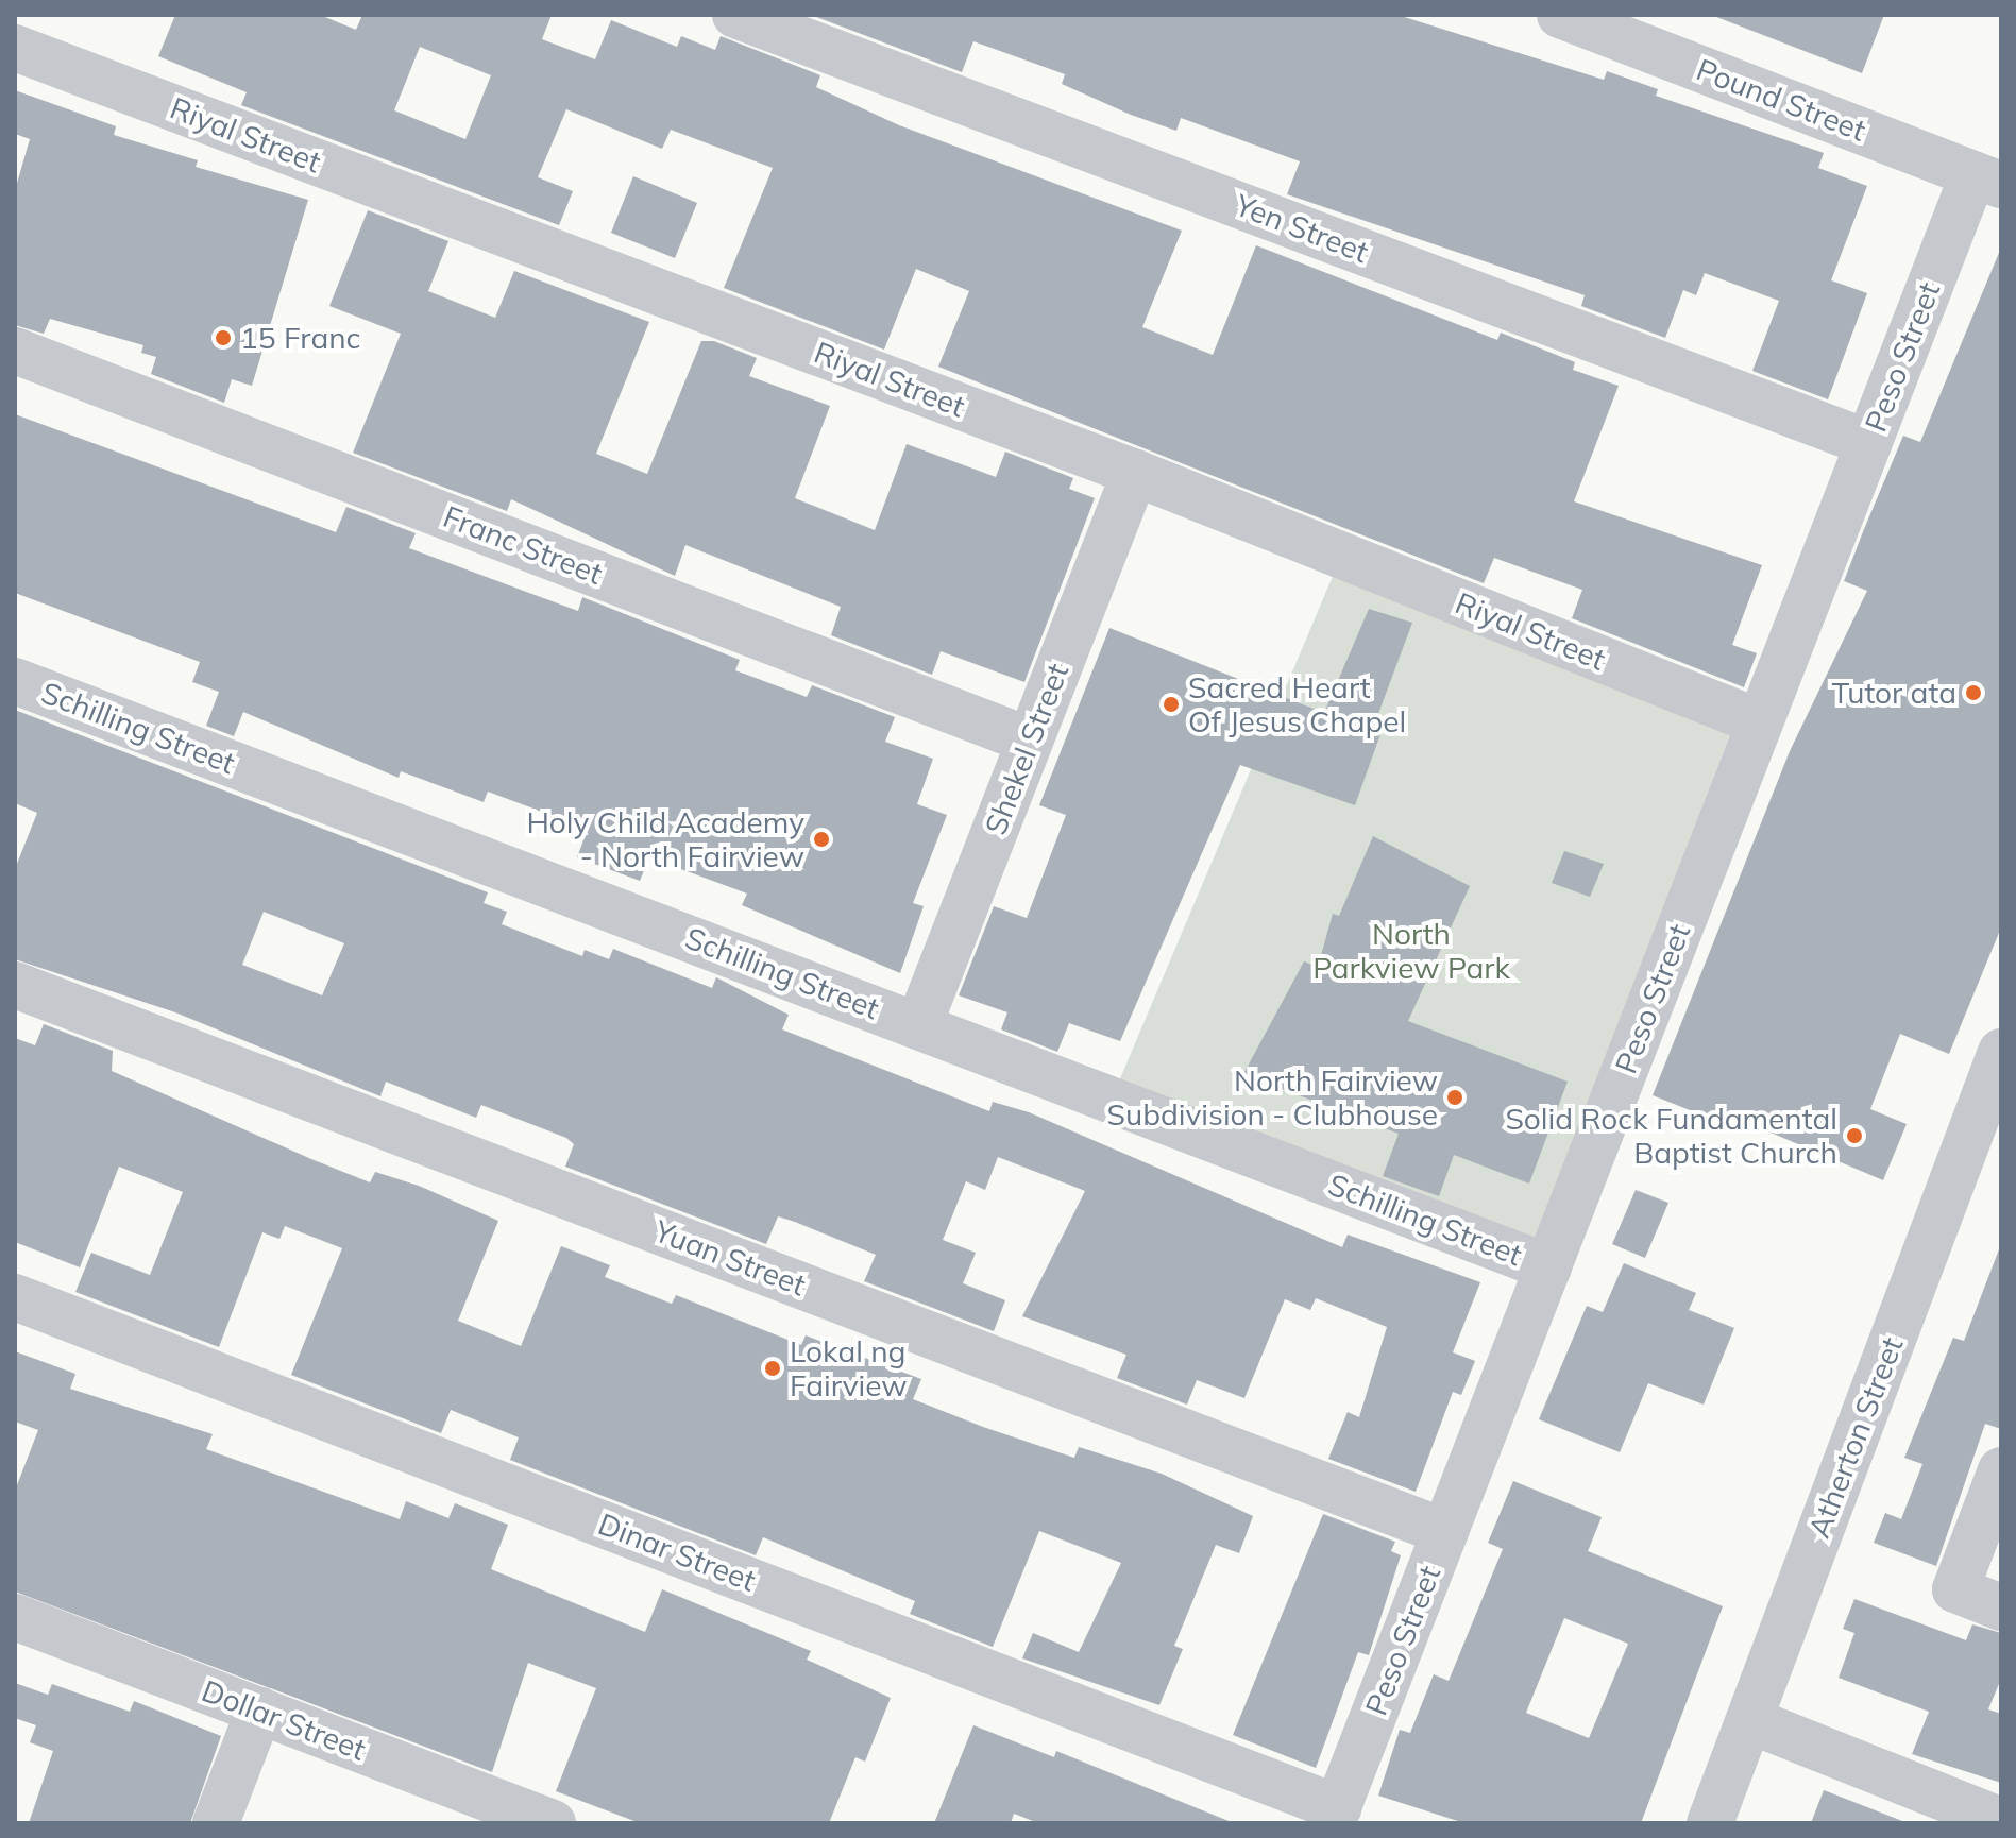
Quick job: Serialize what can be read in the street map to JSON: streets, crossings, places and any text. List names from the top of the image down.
{
  "streets": {
    "street": [
      "Pound Street",
      "Riyal Street",
      "Yen Street",
      "Peso Street",
      "Franc Street",
      "Schilling Street",
      "Shekel Street",
      "Yuan Street",
      "Atherton Street",
      "Dinar Street",
      "Dollar Street"
    ]
  },
  "crossings": [
    ["Pound Street", "Peso Street"],
    ["Riyal Street", "Peso Street"],
    ["Riyal Street", "Shekel Street"],
    ["Yen Street", "Peso Street"],
    ["Peso Street", "Schilling Street"],
    ["Peso Street", "Yuan Street"],
    ["Peso Street", "Dinar Street"],
    ["Franc Street", "Shekel Street"],
    ["Schilling Street", "Shekel Street"]
  ],
  "parks": ["North Parkview Park"],
  "places": [
    "15 Franc",
    "Tutor ata",
    "Sacred Heart Of Jesus Chapel",
    "Holy Child Academy - North Fairview",
    "North Fairview Subdivision - Clubhouse",
    "Solid Rock Fundamental Baptist Church",
    "Lokal ng Fairview"
  ]
}
